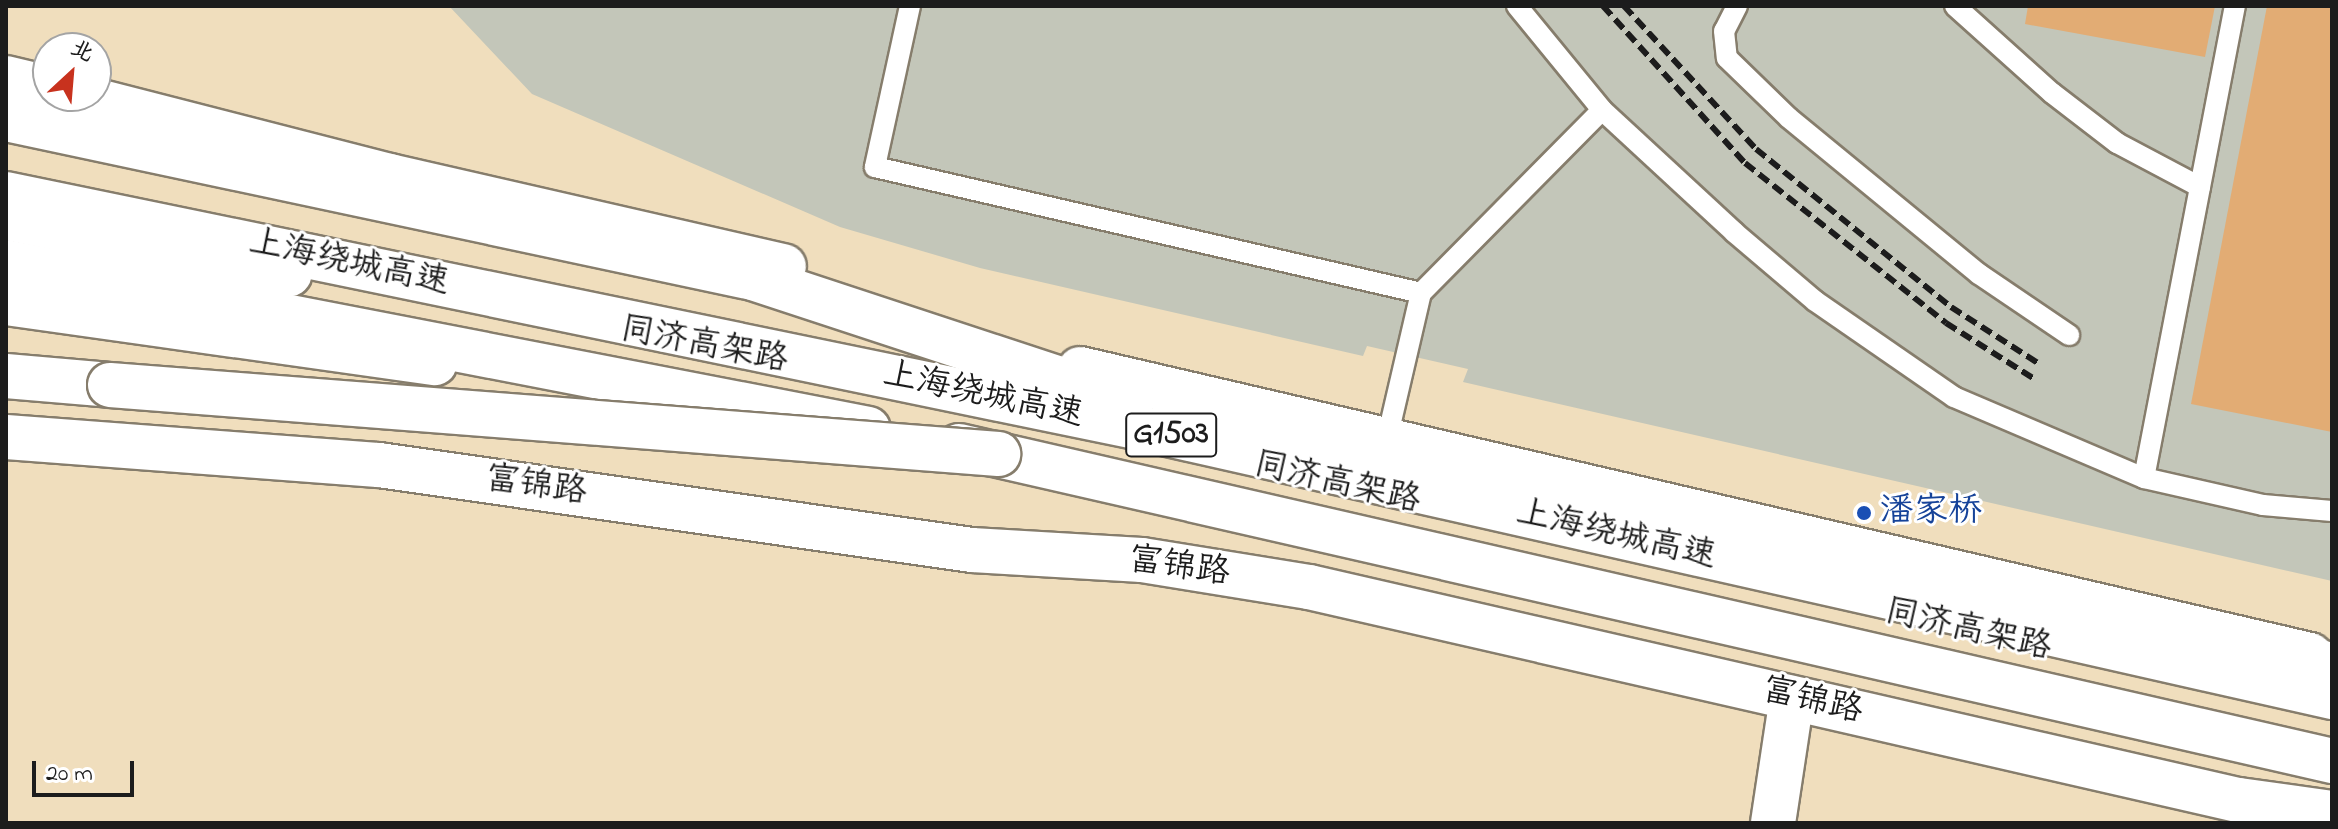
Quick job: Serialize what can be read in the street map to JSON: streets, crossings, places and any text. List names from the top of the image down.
{
  "streets": {
    "main road": [
      "上海绕城高速",
      "同济高架路",
      "G1503",
      "富锦路"
    ]
  },
  "places": ["潘家桥"],
  "scale_bar": "20 m",
  "north": "top right"
}
